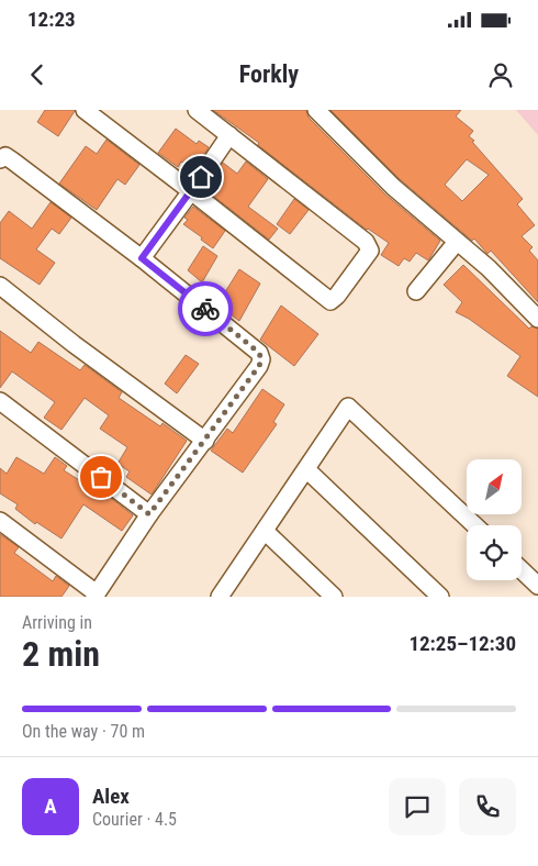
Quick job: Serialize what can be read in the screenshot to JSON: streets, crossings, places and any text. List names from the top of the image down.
{
  "north": "top right",
  "page": {
    "status": "12:23",
    "header": "Forkly",
    "heading": ["2 min", "Arriving in", "12:25–12:30"],
    "panel": ["Alex", "Courier · 4.5"],
    "bar": "On the way · 70 m",
    "round": "A"
  }
}
